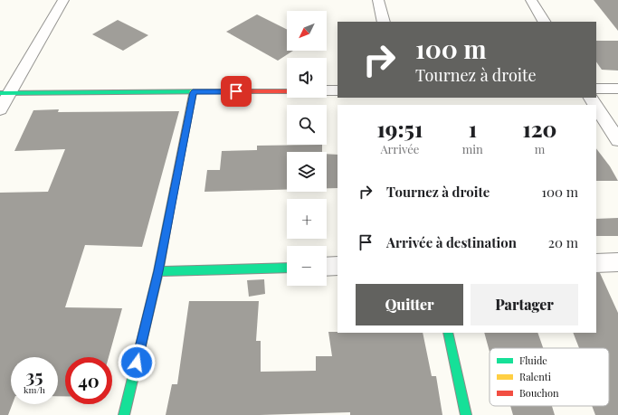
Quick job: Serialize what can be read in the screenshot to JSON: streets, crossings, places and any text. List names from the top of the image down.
{
  "legend": ["Fluide", "Ralenti", "Bouchon"],
  "north": "bottom left",
  "page": {
    "map_buttons": ["+", "−"],
    "turn": ["100 m", "Tournez à droite"],
    "eta": [
      "19:51",
      "Arrivée",
      "1",
      "min",
      "120",
      "m"
    ],
    "list": [
      {
        "name": "Tournez à droite",
        "value": "100 m"
      },
      {
        "name": "Arrivée à destination",
        "value": "20 m"
      }
    ],
    "buttons": ["Quitter", "Partager"],
    "speed": "35 km/h",
    "limit": "40"
  }
}
